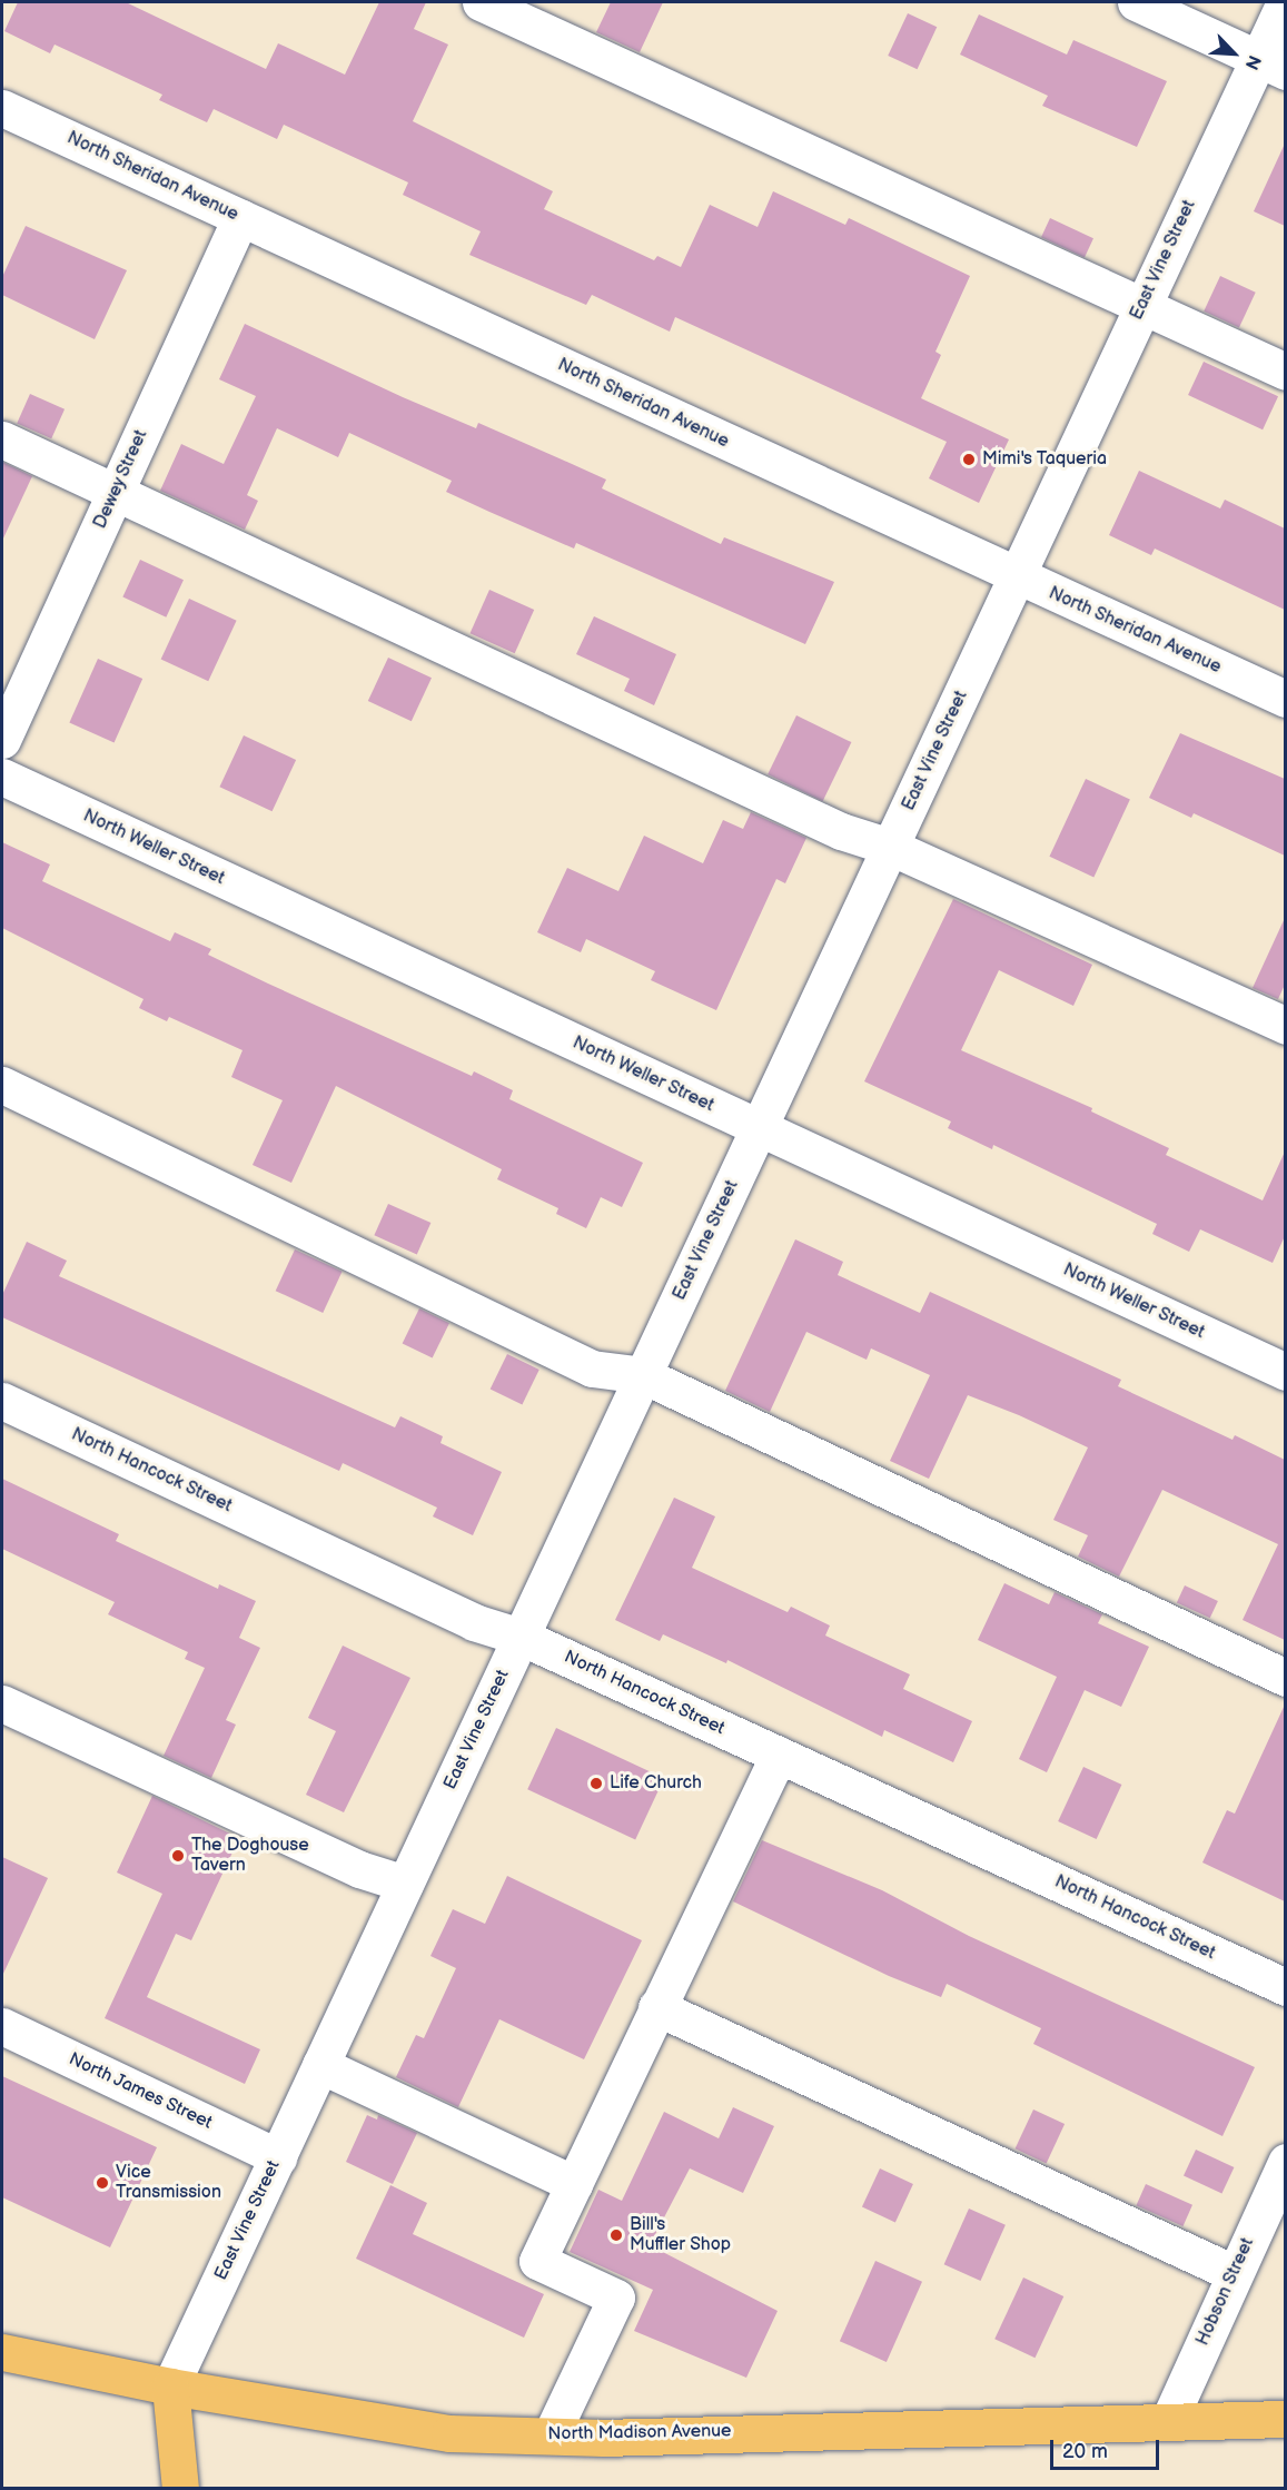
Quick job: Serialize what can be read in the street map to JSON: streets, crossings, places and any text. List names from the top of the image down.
{
  "streets": {
    "main road": ["North Madison Avenue"],
    "street": [
      "North Sheridan Avenue",
      "East Vine Street",
      "Dewey Street",
      "North Weller Street",
      "North Hancock Street",
      "North James Street",
      "Hobson Street"
    ]
  },
  "crossings": [
    ["North Sheridan Avenue", "East Vine Street"],
    ["North Sheridan Avenue", "Dewey Street"],
    ["East Vine Street", "North Weller Street"],
    ["East Vine Street", "North Hancock Street"],
    ["East Vine Street", "North James Street"],
    ["East Vine Street", "North Madison Avenue"],
    ["Hobson Street", "North Madison Avenue"]
  ],
  "places": [
    "Mimi's Taqueria",
    "Life Church",
    "The Doghouse Tavern",
    "Vice Transmission",
    "Bill's Muffler Shop"
  ],
  "scale_bar": "20 m",
  "north": "bottom right"
}
